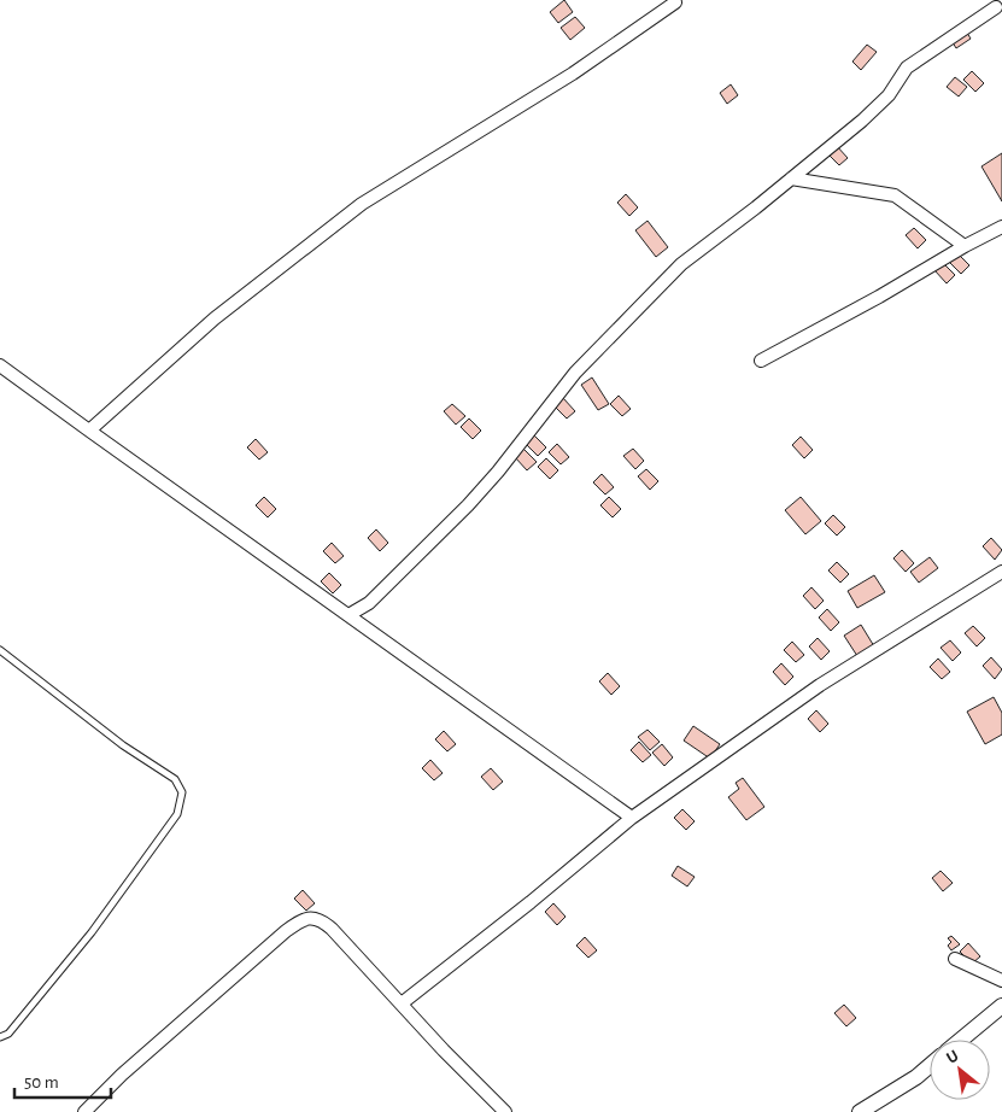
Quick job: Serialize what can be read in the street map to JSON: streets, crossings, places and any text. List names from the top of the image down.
{
  "scale_bar": "50 m",
  "north": "top left"
}
